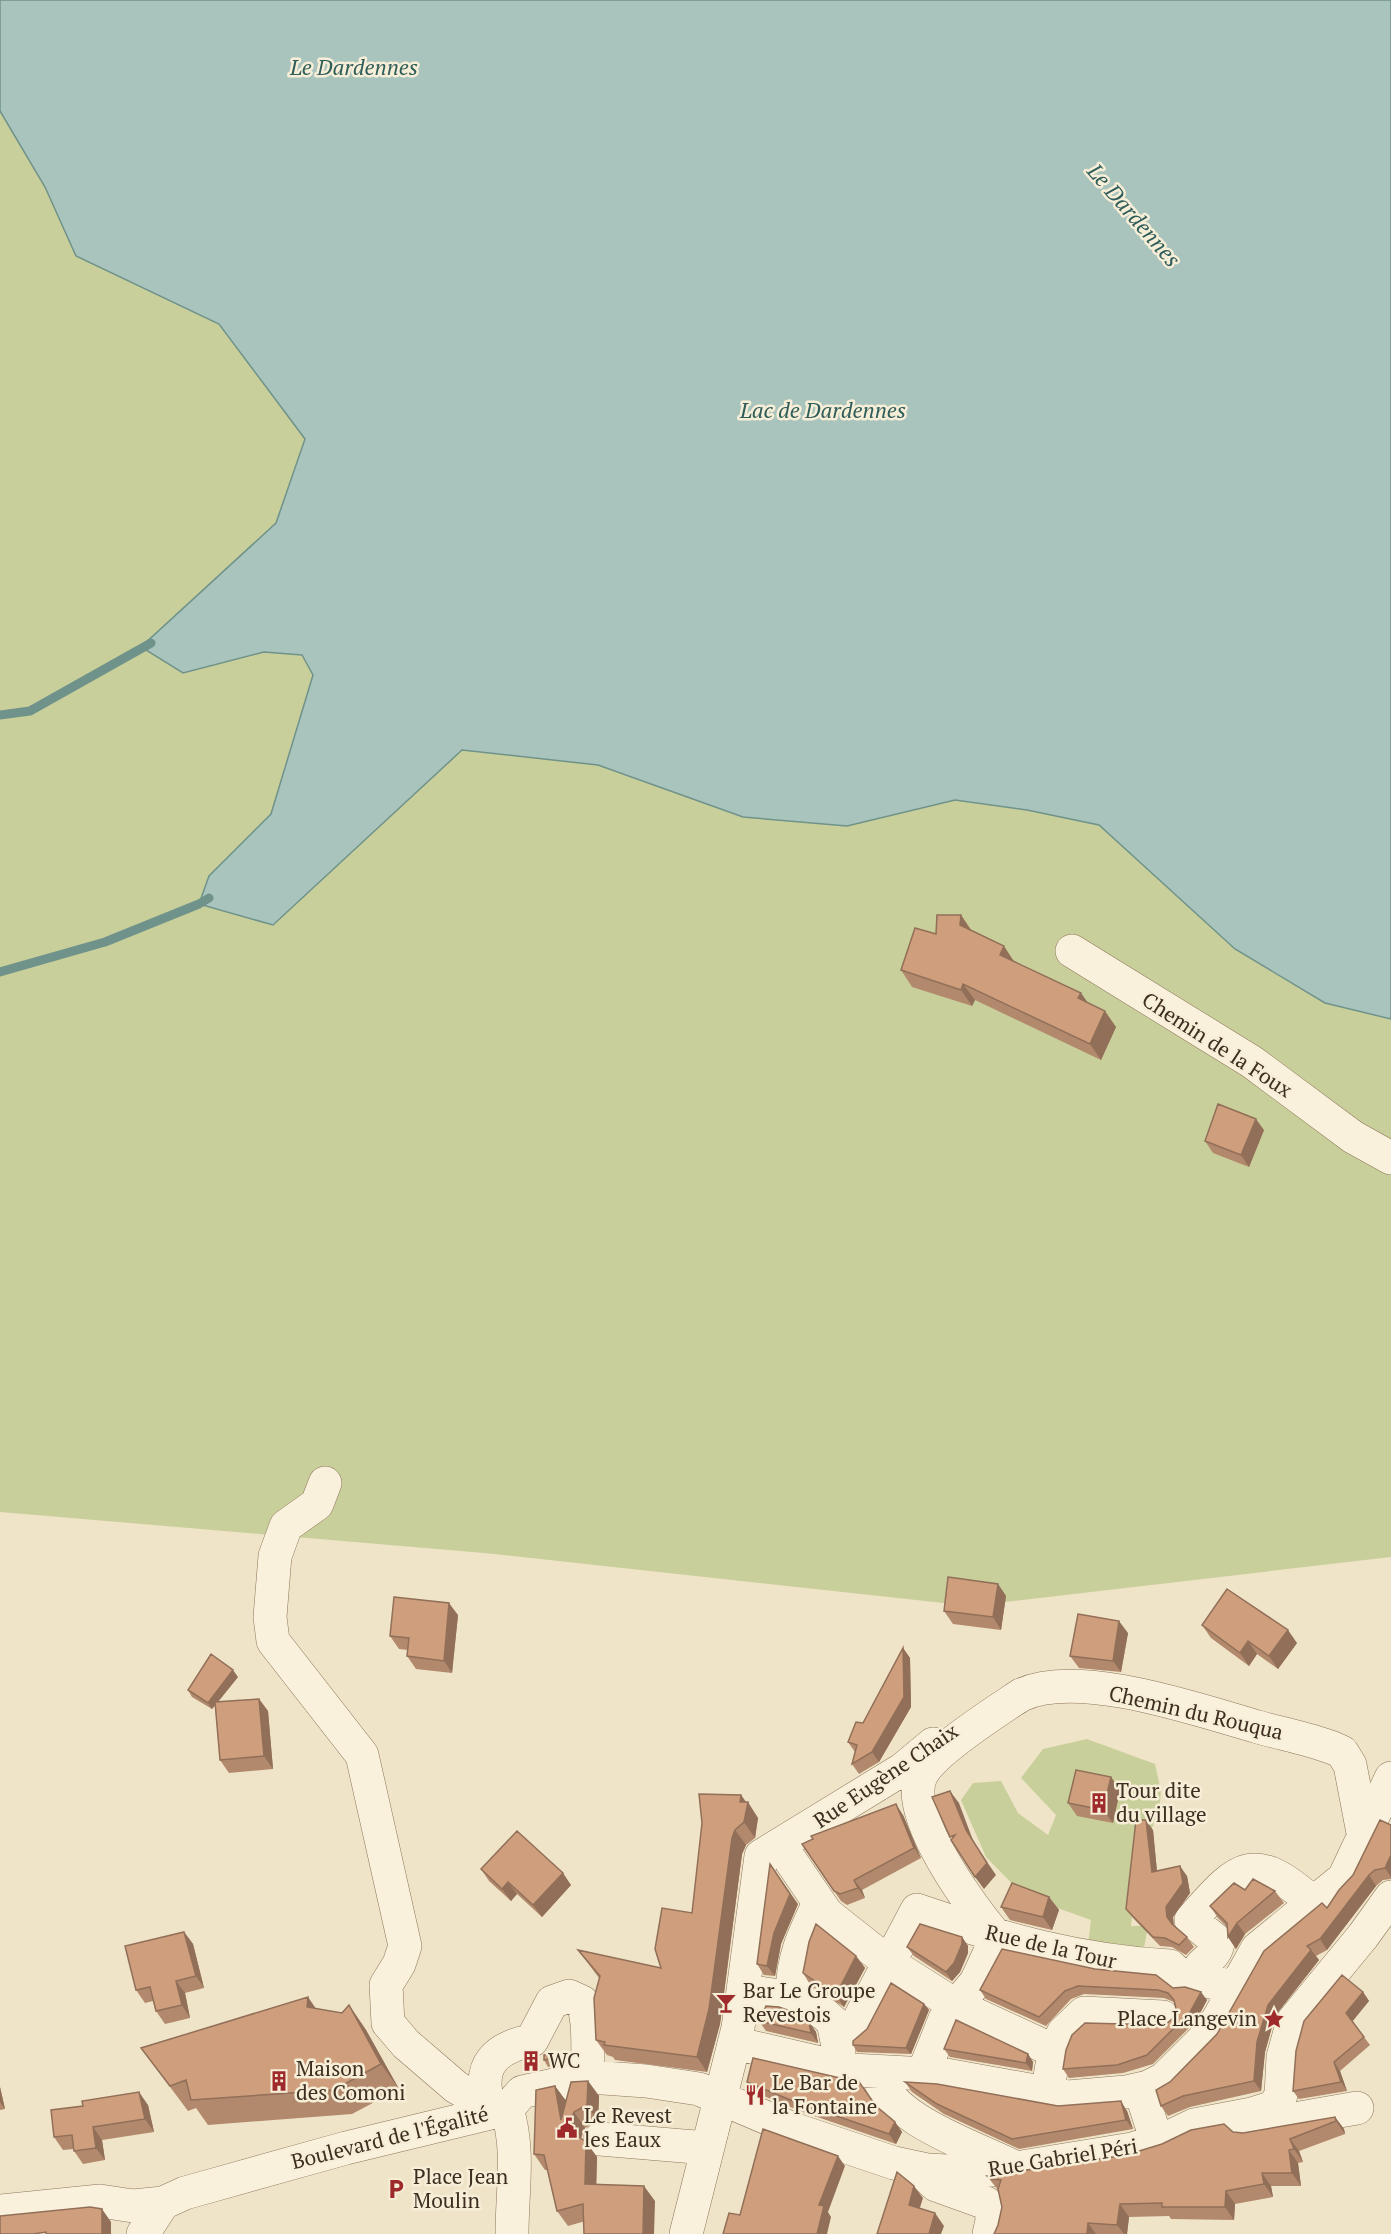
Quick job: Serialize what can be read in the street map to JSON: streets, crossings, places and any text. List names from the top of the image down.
{
  "streets": {
    "street": [
      "Chemin de la Foux",
      "Chemin du Rouqua",
      "Rue Eugène Chaix",
      "Rue de la Tour",
      "Boulevard de l'Égalité",
      "Rue Gabriel Péri"
    ]
  },
  "crossings": [
    ["Chemin du Rouqua", "Rue Eugène Chaix"],
    ["Chemin du Rouqua", "Rue de la Tour"],
    ["Boulevard de l'Égalité", "Rue Gabriel Péri"]
  ],
  "water": ["Le Dardennes", "Lac de Dardennes"],
  "places": {
    "building": ["Tour dite du village", "WC", "Maison des Comoni"],
    "bar": ["Bar Le Groupe Revestois"],
    "place": ["Place Langevin"],
    "restaurant": ["Le Bar de la Fontaine"],
    "public building": ["Le Revest les Eaux"],
    "parking": ["Place Jean Moulin"]
  }
}
